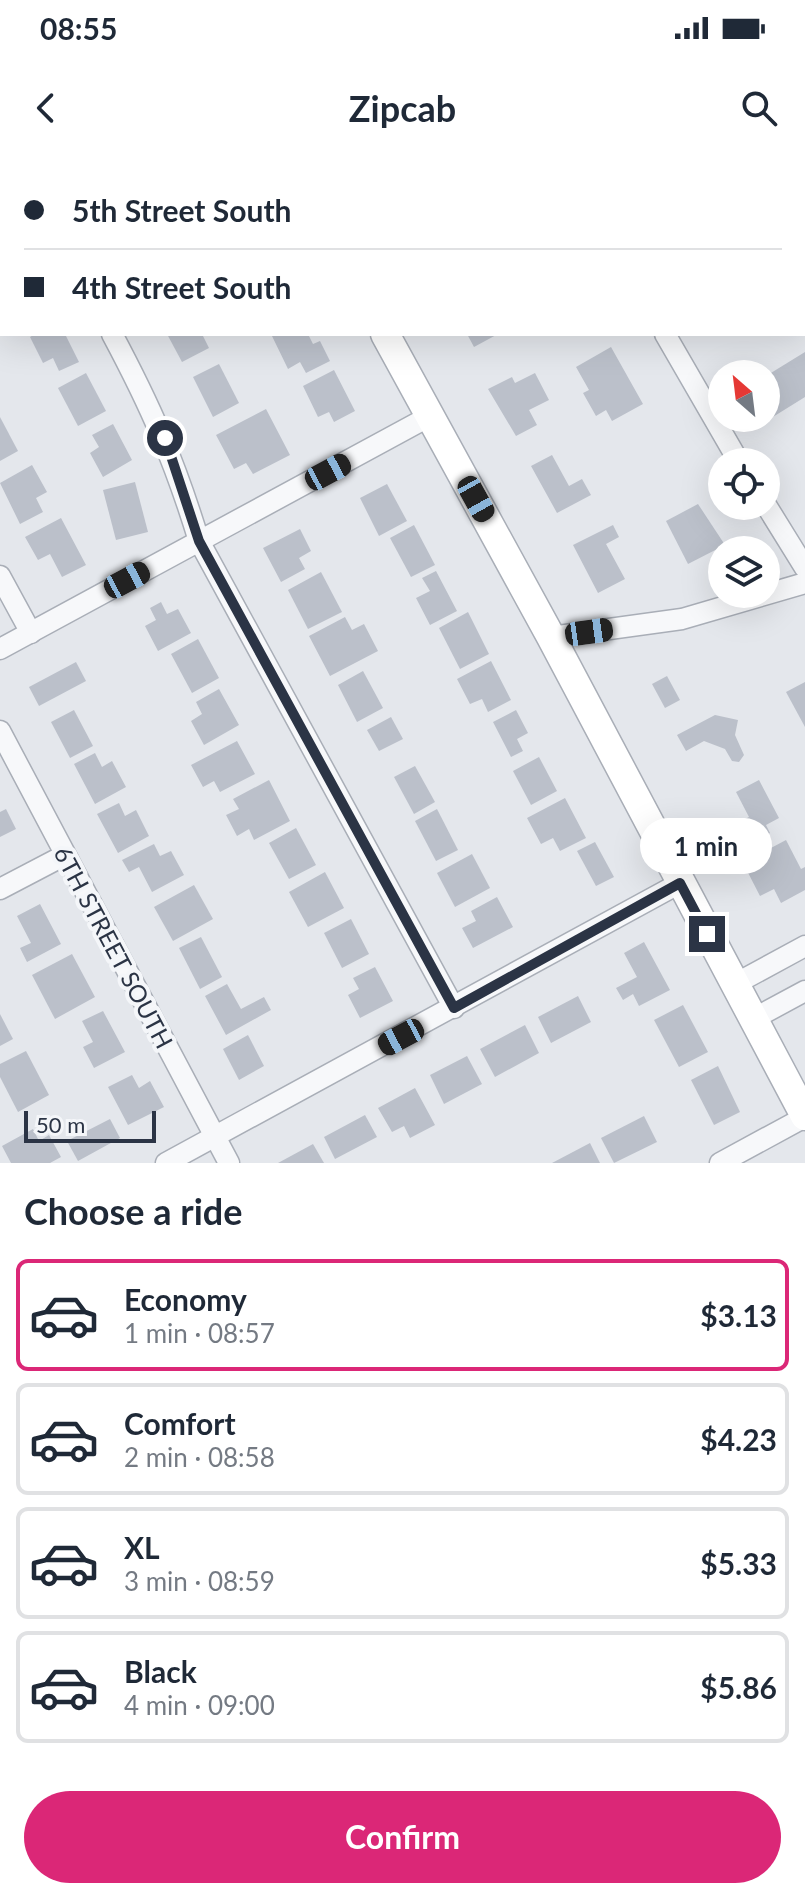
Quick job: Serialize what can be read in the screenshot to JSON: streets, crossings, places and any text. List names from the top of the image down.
{
  "streets": {
    "street": ["6TH STREET SOUTH"]
  },
  "scale_bar": "50 m",
  "north": "top left",
  "page": {
    "status": "08:55",
    "header": "Zipcab",
    "banner": ["5th Street South", "4th Street South"],
    "bubble": "1 min",
    "scale": "50 m",
    "heading": "Choose a ride",
    "list": [
      {
        "name": "Economy",
        "note": "1 min · 08:57",
        "value": "$3.13"
      },
      {
        "name": "Comfort",
        "note": "2 min · 08:58",
        "value": "$4.23"
      },
      {
        "name": "XL",
        "note": "3 min · 08:59",
        "value": "$5.33"
      },
      {
        "name": "Black",
        "note": "4 min · 09:00",
        "value": "$5.86"
      }
    ],
    "buttons": "Confirm"
  }
}
